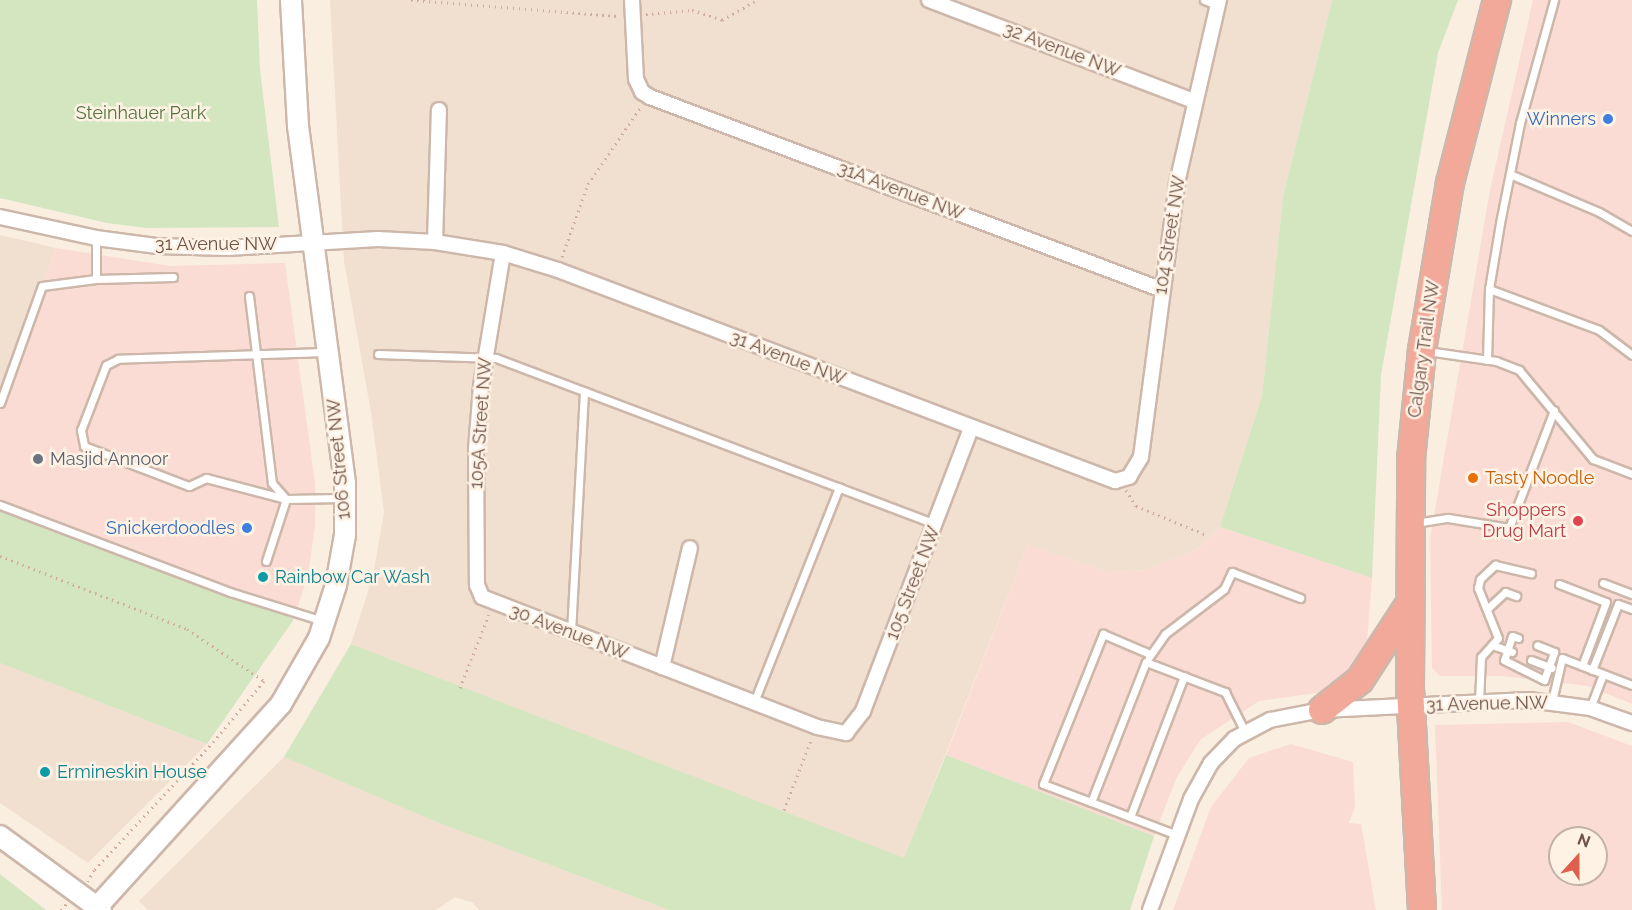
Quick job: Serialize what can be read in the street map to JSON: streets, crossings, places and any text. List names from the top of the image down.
{
  "streets": {
    "highway": ["Calgary Trail NW"],
    "street": [
      "32 Avenue NW",
      "31A Avenue NW",
      "104 Street NW",
      "31 Avenue NW",
      "105A Street NW",
      "106 Street NW",
      "105 Street NW",
      "30 Avenue NW"
    ]
  },
  "crossings": [
    ["32 Avenue NW", "104 Street NW"],
    ["31A Avenue NW", "104 Street NW"],
    ["104 Street NW", "31 Avenue NW"],
    ["31 Avenue NW", "Calgary Trail NW"],
    ["31 Avenue NW", "105A Street NW"],
    ["31 Avenue NW", "106 Street NW"],
    ["31 Avenue NW", "105 Street NW"],
    ["105A Street NW", "30 Avenue NW"],
    ["105 Street NW", "30 Avenue NW"]
  ],
  "parks": ["Steinhauer Park"],
  "places": [
    "Winners",
    "Masjid Annoor",
    "Tasty Noodle",
    "Shoppers Drug Mart",
    "Snickerdoodles",
    "Rainbow Car Wash",
    "Ermineskin House"
  ],
  "north": "top"
}
